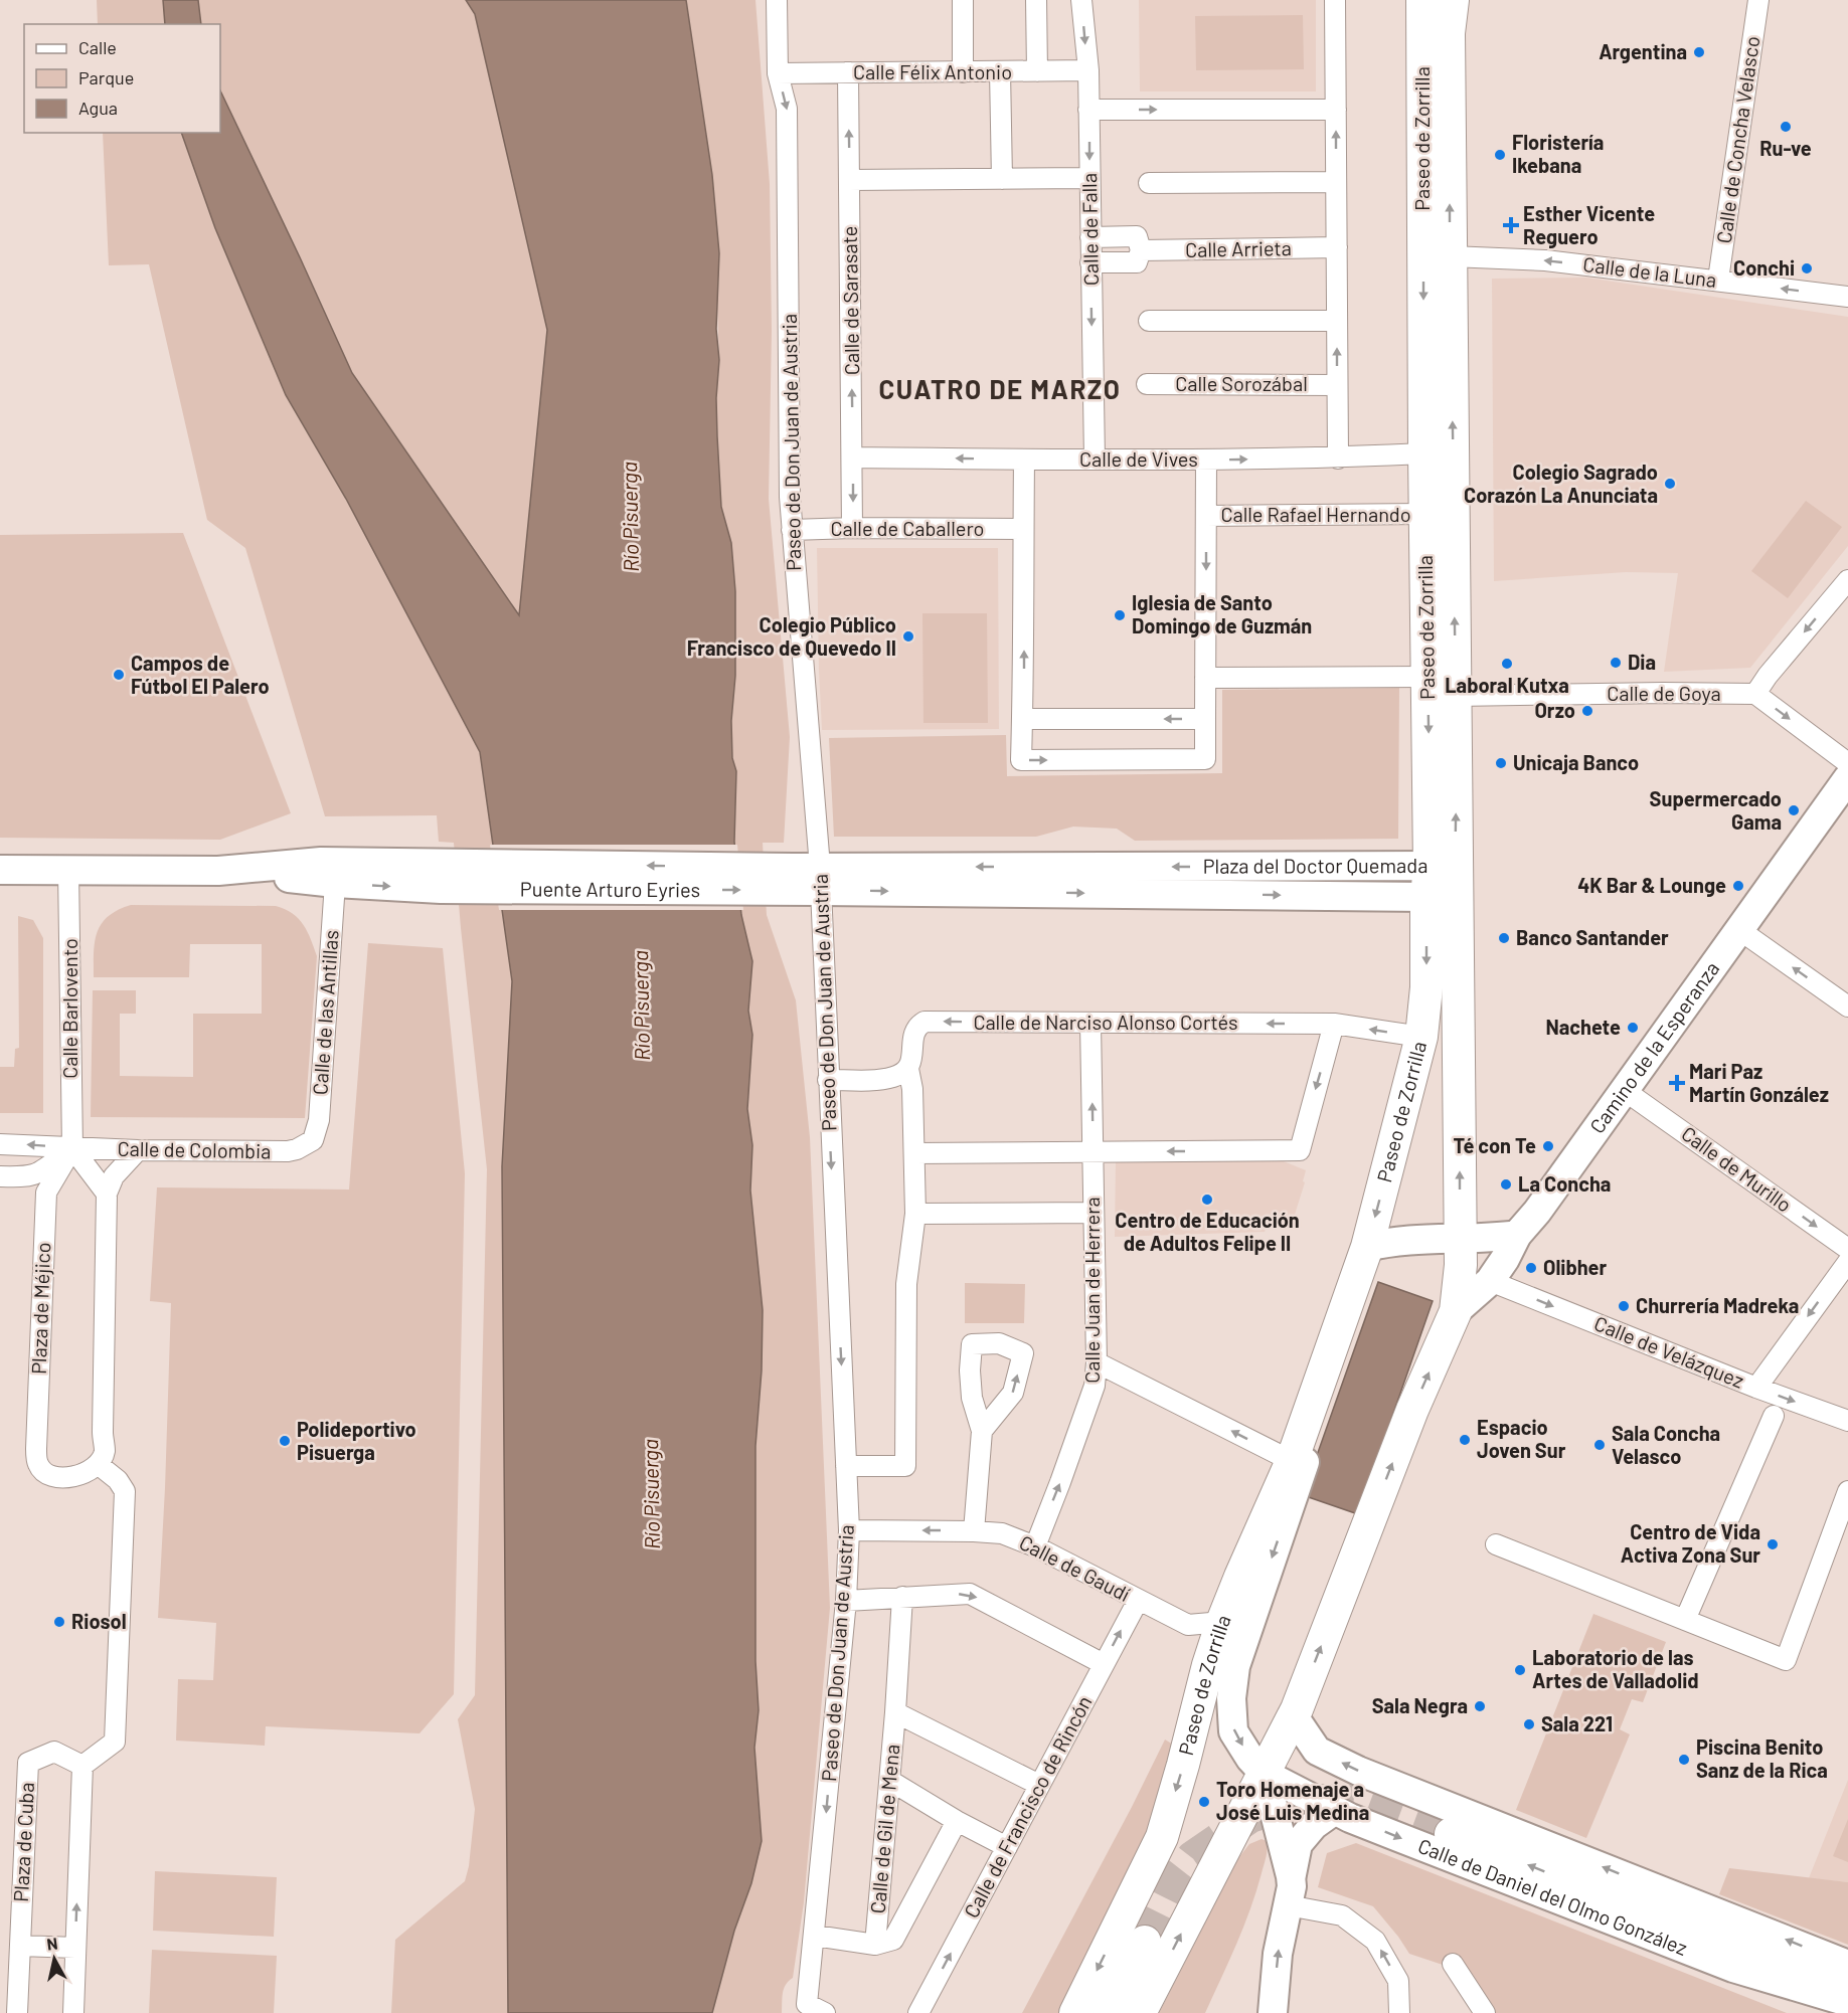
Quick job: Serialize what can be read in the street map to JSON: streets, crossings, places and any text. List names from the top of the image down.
{
  "streets": {
    "main road": [
      "Paseo de Zorrilla",
      "Plaza del Doctor Quemada",
      "Puente Arturo Eyries",
      "Camino de la Esperanza",
      "Calle de Daniel del Olmo González"
    ],
    "street": [
      "Calle Félix Antonio",
      "Calle de Concha Velasco",
      "Calle de Falla",
      "Calle Arrieta",
      "Calle de la Luna",
      "Calle de Sarasate",
      "Calle Sorozábal",
      "Paseo de Don Juan de Austria",
      "Calle de Vives",
      "Calle Rafael Hernando",
      "Calle de Caballero",
      "Calle de Goya",
      "Calle Barlovento",
      "Calle de las Antillas",
      "Calle de Narciso Alonso Cortés",
      "Calle de Colombia",
      "Calle de Murillo",
      "Calle Juan de Herrera",
      "Plaza de Méjico",
      "Calle de Velázquez",
      "Calle de Gaudí",
      "Calle de Francisco de Rincón",
      "Calle de Gil de Mena",
      "Plaza de Cuba"
    ]
  },
  "crossings": [
    ["Calle Félix Antonio", "Calle de Falla"],
    ["Calle Félix Antonio", "Calle de Sarasate"],
    ["Calle Félix Antonio", "Paseo de Don Juan de Austria"],
    ["Paseo de Zorrilla", "Calle de la Luna"],
    ["Paseo de Zorrilla", "Calle de Vives"],
    ["Paseo de Zorrilla", "Calle Rafael Hernando"],
    ["Paseo de Zorrilla", "Calle de Goya"],
    ["Paseo de Zorrilla", "Plaza del Doctor Quemada"],
    ["Paseo de Zorrilla", "Calle de Narciso Alonso Cortés"],
    ["Paseo de Zorrilla", "Camino de la Esperanza"],
    ["Paseo de Zorrilla", "Calle de Gaudí"],
    ["Paseo de Zorrilla", "Calle de Daniel del Olmo González"],
    ["Calle de Concha Velasco", "Calle de la Luna"],
    ["Calle de Falla", "Calle Arrieta"],
    ["Calle de Falla", "Calle de Vives"],
    ["Calle de Sarasate", "Calle de Vives"],
    ["Calle de Sarasate", "Calle de Caballero"],
    ["Paseo de Don Juan de Austria", "Calle de Caballero"],
    ["Paseo de Don Juan de Austria", "Plaza del Doctor Quemada"],
    ["Paseo de Don Juan de Austria", "Calle de Narciso Alonso Cortés"],
    ["Paseo de Don Juan de Austria", "Calle de Gaudí"],
    ["Plaza del Doctor Quemada", "Puente Arturo Eyries"],
    ["Calle Barlovento", "Calle de Colombia"],
    ["Calle Barlovento", "Plaza de Méjico"],
    ["Calle de las Antillas", "Calle de Colombia"],
    ["Calle de Narciso Alonso Cortés", "Calle Juan de Herrera"],
    ["Camino de la Esperanza", "Calle de Murillo"],
    ["Camino de la Esperanza", "Calle de Velázquez"],
    ["Calle de Colombia", "Plaza de Méjico"],
    ["Calle Juan de Herrera", "Calle de Gaudí"],
    ["Calle de Gaudí", "Calle de Francisco de Rincón"],
    ["Calle de Francisco de Rincón", "Calle de Gil de Mena"]
  ],
  "one_way": [
    "Calle de la Luna",
    "Paseo de Don Juan de Austria",
    "Calle de Narciso Alonso Cortés",
    "Calle de Murillo",
    "Calle Juan de Herrera",
    "Calle de Velázquez",
    "Calle de Francisco de Rincón"
  ],
  "districts": ["CUATRO DE MARZO"],
  "water": ["Río Pisuerga"],
  "places": {
    "other": [
      "Argentina",
      "Ru-ve",
      "Floristería Ikebana",
      "Conchi",
      "Colegio Sagrado Corazón La Anunciata",
      "Iglesia de Santo Domingo de Guzmán",
      "Colegio Público Francisco de Quevedo II",
      "Dia",
      "Laboral Kutxa",
      "Campos de Fútbol El Palero",
      "Orzo",
      "Unicaja Banco",
      "Supermercado Gama",
      "4K Bar & Lounge",
      "Banco Santander",
      "Nachete",
      "Té con Te",
      "La Concha",
      "Centro de Educación de Adultos Felipe II",
      "Olibher",
      "Churrería Madreka",
      "Espacio Joven Sur",
      "Polideportivo Pisuerga",
      "Sala Concha Velasco",
      "Centro de Vida Activa Zona Sur",
      "Riosol",
      "Laboratorio de las Artes de Valladolid",
      "Sala Negra",
      "Sala 221",
      "Piscina Benito Sanz de la Rica",
      "Toro Homenaje a José Luis Medina"
    ],
    "health": ["Esther Vicente Reguero", "Mari Paz Martín González"]
  },
  "legend": ["Calle", "Parque", "Agua"],
  "north": "top"
}
